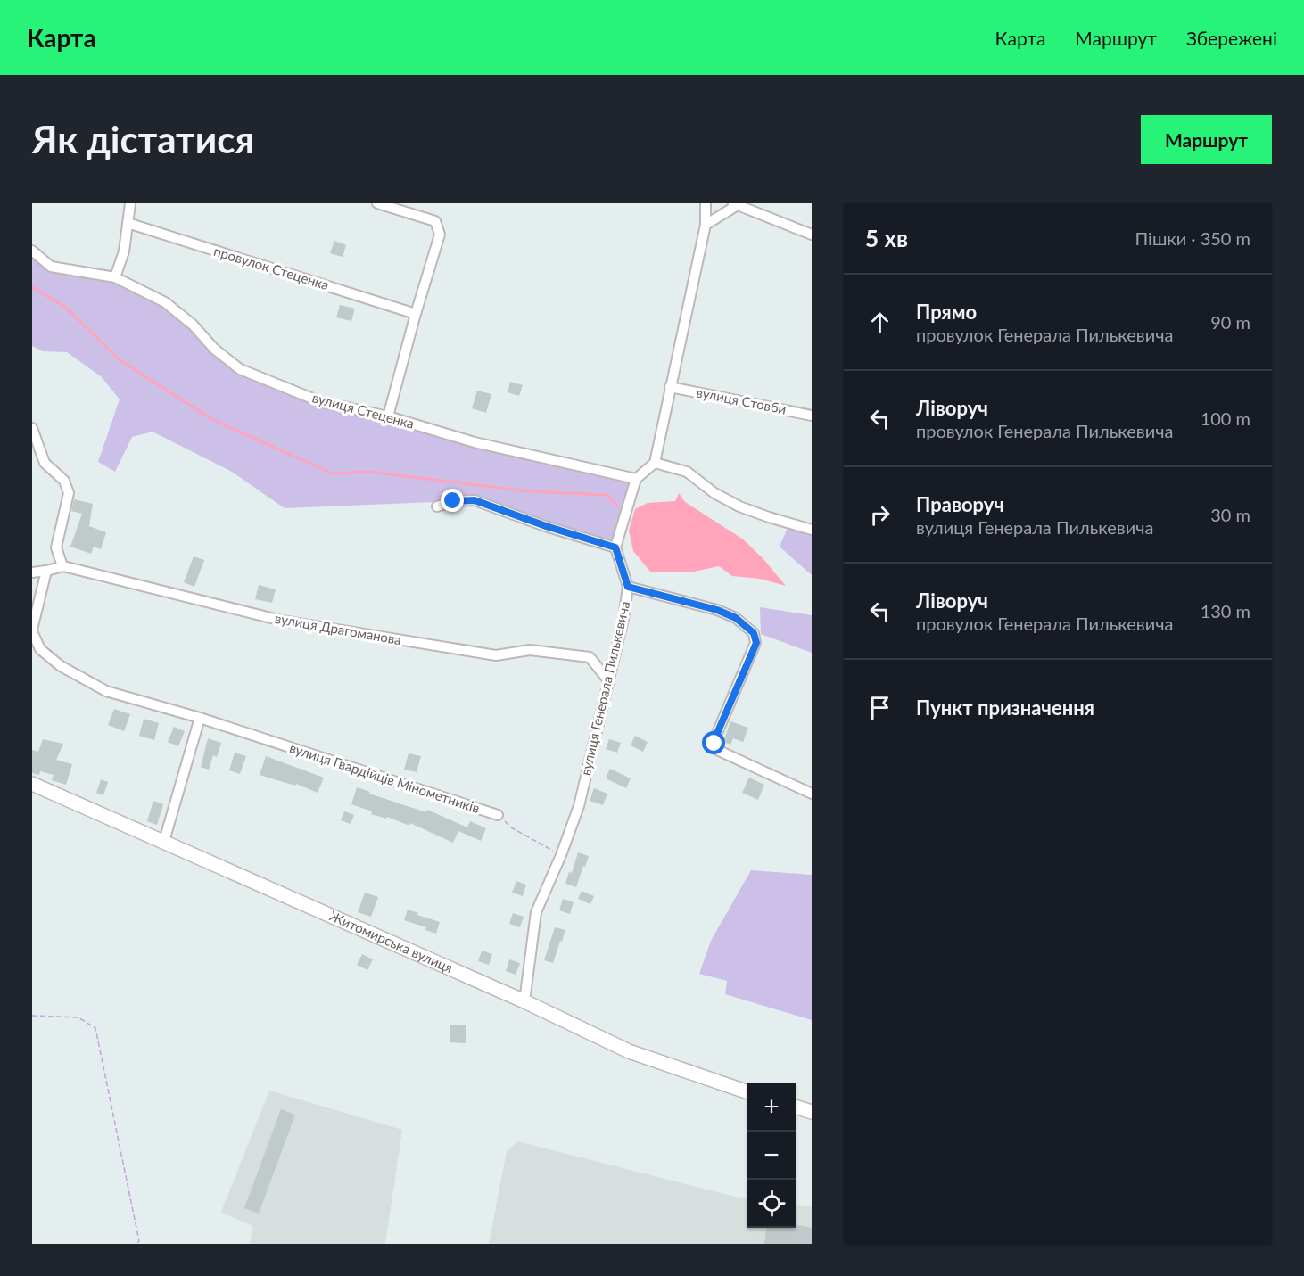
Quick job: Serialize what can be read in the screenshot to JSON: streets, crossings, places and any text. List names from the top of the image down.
{
  "streets": {
    "main road": ["Житомирська вулиця"],
    "street": [
      "провулок Стеценка",
      "вулиця Стовби",
      "вулиця Стеценка",
      "вулиця Драгоманова",
      "вулиця Генерала Пилькевича",
      "вулиця Гвардійців Мінометників"
    ]
  },
  "crossings": [
    ["вулиця Драгоманова", "вулиця Генерала Пилькевича"],
    ["вулиця Драгоманова", "вулиця Гвардійців Мінометників"],
    ["вулиця Генерала Пилькевича", "вулиця Гвардійців Мінометників"],
    ["вулиця Генерала Пилькевича", "Житомирська вулиця"]
  ],
  "page": {
    "header": "Карта",
    "nav": ["Карта", "Маршрут", "Збережені"],
    "buttons": "Маршрут",
    "title": "Як дістатися",
    "heading": ["5 хв", "Пішки · 350 m"],
    "list": [
      ["Прямо", "провулок Генерала Пилькевича", "90 m"],
      ["Ліворуч", "провулок Генерала Пилькевича", "100 m"],
      ["Праворуч", "вулиця Генерала Пилькевича", "30 m"],
      ["Ліворуч", "провулок Генерала Пилькевича", "130 m"],
      "Пункт призначення"
    ],
    "map_buttons": ["+", "−"]
  }
}
